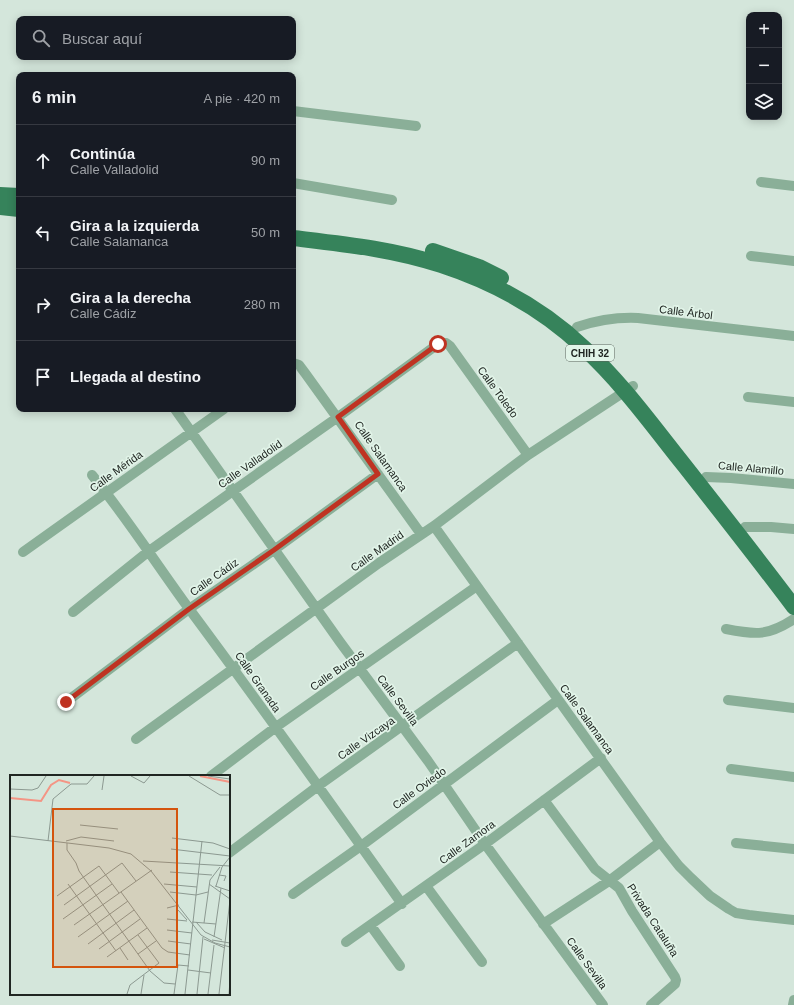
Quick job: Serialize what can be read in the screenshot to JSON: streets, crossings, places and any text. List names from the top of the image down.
{
  "streets": {
    "main road": ["CHIH 32"],
    "street": [
      "Calle Árbol",
      "Calle Toledo",
      "Calle Salamanca",
      "Calle Valladolid",
      "Calle Alamillo",
      "Calle Mérida",
      "Calle Madrid",
      "Calle Cádiz",
      "Calle Burgos",
      "Calle Granada",
      "Calle Sevilla",
      "Calle Vizcaya",
      "Calle Oviedo",
      "Calle Zamora",
      "Privada Cataluña"
    ]
  },
  "crossings": [
    ["Calle Árbol", "CHIH 32"],
    ["CHIH 32", "Calle Alamillo"],
    ["CHIH 32", "Calle Madrid"],
    ["Calle Toledo", "Calle Valladolid"],
    ["Calle Toledo", "Calle Madrid"],
    ["Calle Salamanca", "Calle Valladolid"],
    ["Calle Salamanca", "Calle Madrid"],
    ["Calle Salamanca", "Calle Cádiz"],
    ["Calle Salamanca", "Calle Burgos"],
    ["Calle Salamanca", "Calle Vizcaya"],
    ["Calle Salamanca", "Calle Oviedo"],
    ["Calle Salamanca", "Calle Zamora"],
    ["Calle Valladolid", "Calle Granada"],
    ["Calle Valladolid", "Calle Sevilla"],
    ["Calle Mérida", "Calle Granada"],
    ["Calle Mérida", "Calle Sevilla"],
    ["Calle Madrid", "Calle Granada"],
    ["Calle Madrid", "Calle Sevilla"],
    ["Calle Cádiz", "Calle Granada"],
    ["Calle Cádiz", "Calle Sevilla"],
    ["Calle Burgos", "Calle Granada"],
    ["Calle Burgos", "Calle Sevilla"],
    ["Calle Granada", "Calle Vizcaya"],
    ["Calle Granada", "Calle Oviedo"],
    ["Calle Granada", "Calle Zamora"],
    ["Calle Sevilla", "Calle Vizcaya"],
    ["Calle Sevilla", "Calle Oviedo"],
    ["Calle Sevilla", "Calle Zamora"],
    ["Calle Zamora", "Privada Cataluña"]
  ],
  "page": {
    "map_buttons": ["+", "−"],
    "search": "Buscar aquí",
    "heading": ["6 min", "A pie · 420 m"],
    "list": [
      ["Continúa", "Calle Valladolid", "90 m"],
      ["Gira a la izquierda", "Calle Salamanca", "50 m"],
      ["Gira a la derecha", "Calle Cádiz", "280 m"],
      "Llegada al destino"
    ]
  }
}
